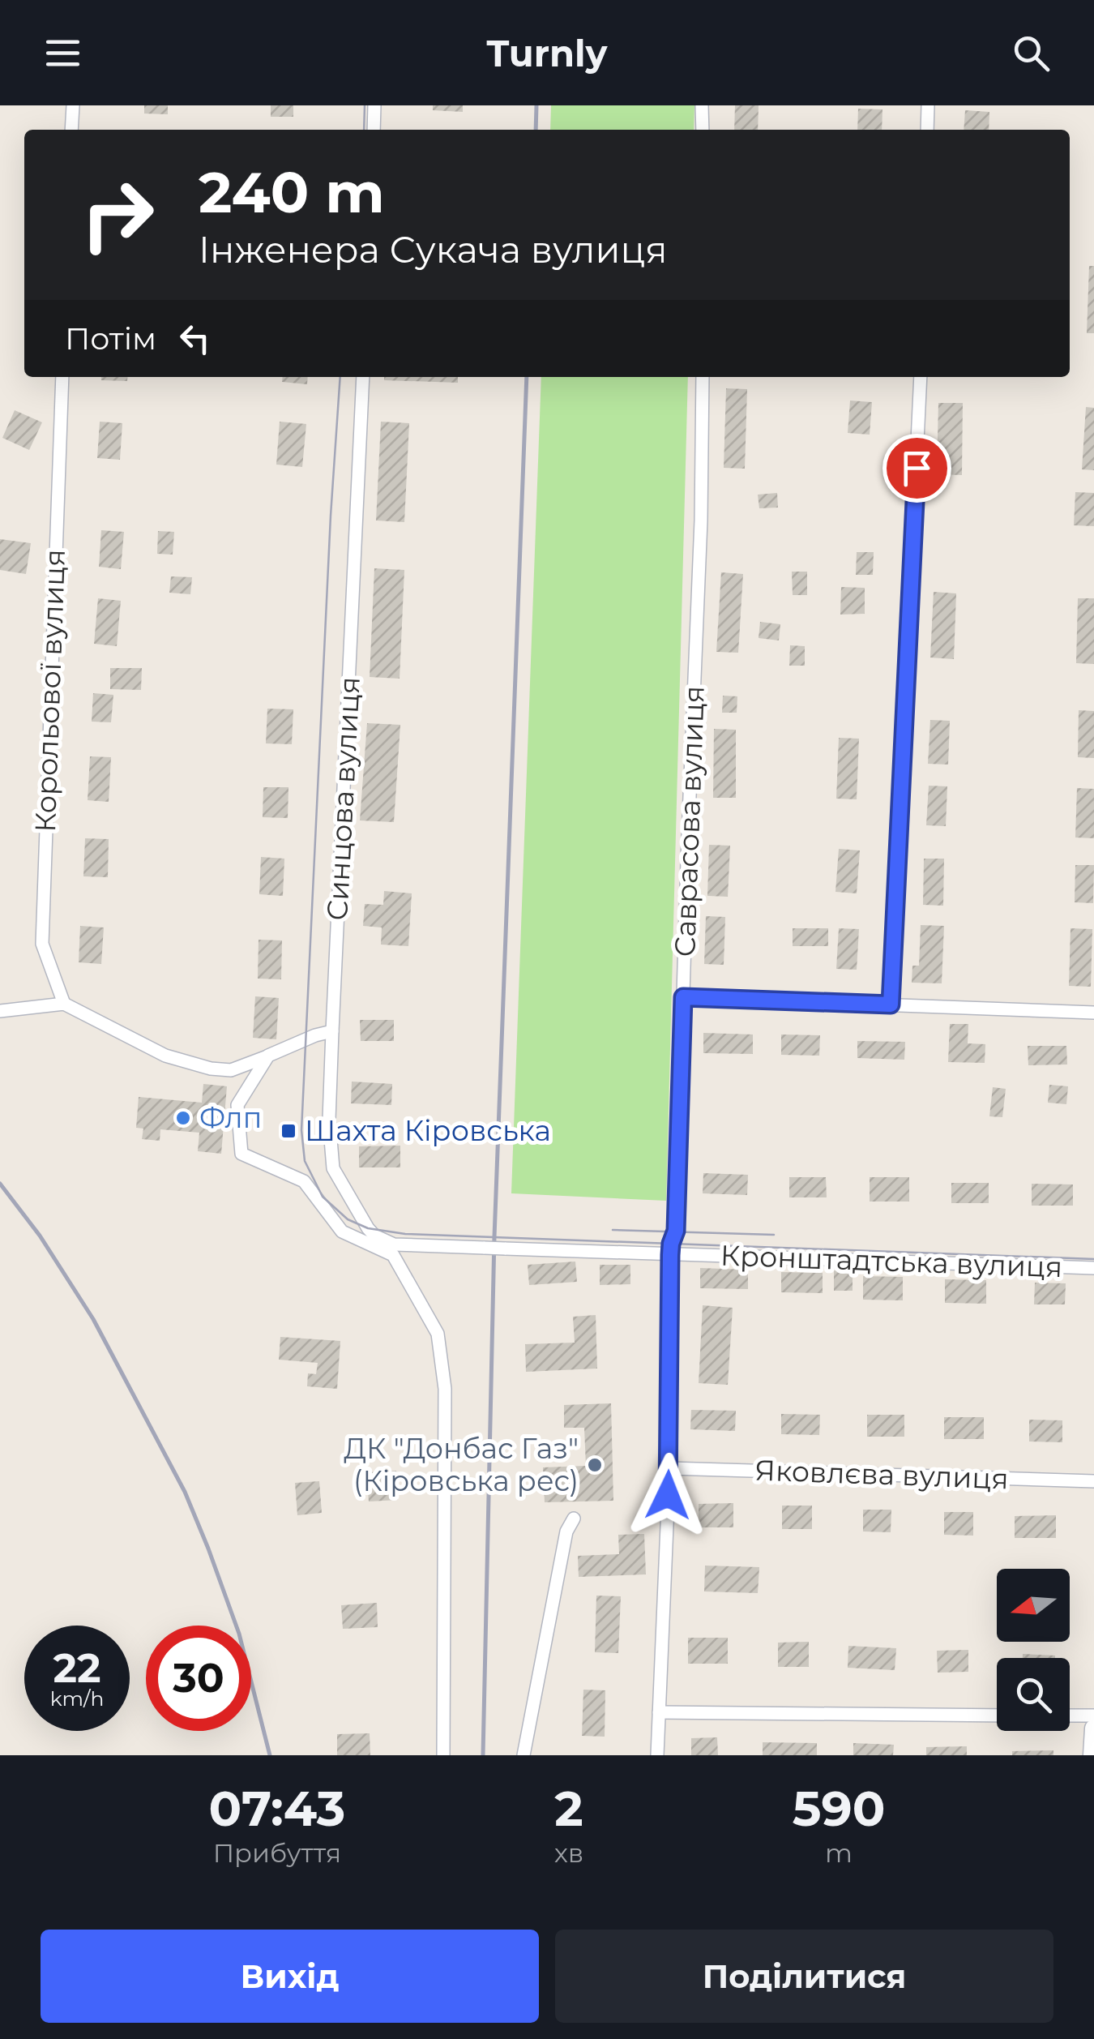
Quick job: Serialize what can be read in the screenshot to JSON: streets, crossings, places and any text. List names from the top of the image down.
{
  "streets": {
    "street": [
      "Корольової вулиця",
      "Синцова вулиця",
      "Саврасова вулиця",
      "Кронштадтська вулиця",
      "Яковлєва вулиця"
    ]
  },
  "crossings": [
    ["Синцова вулиця", "Кронштадтська вулиця"],
    ["Саврасова вулиця", "Кронштадтська вулиця"],
    ["Саврасова вулиця", "Яковлєва вулиця"]
  ],
  "places": {
    "other": ["Флп", "ДК \"Донбас Газ\" (Кіровська рес)"],
    "transit": ["Шахта Кіровська"]
  },
  "north": "left",
  "page": {
    "header": "Turnly",
    "turn": ["240 m", "Інженера Сукача вулиця"],
    "then": "Потім",
    "speed": "22 km/h",
    "limit": "30",
    "eta": [
      "07:43",
      "Прибуття",
      "2",
      "хв",
      "590",
      "m"
    ],
    "buttons": ["Вихід", "Поділитися"]
  }
}
